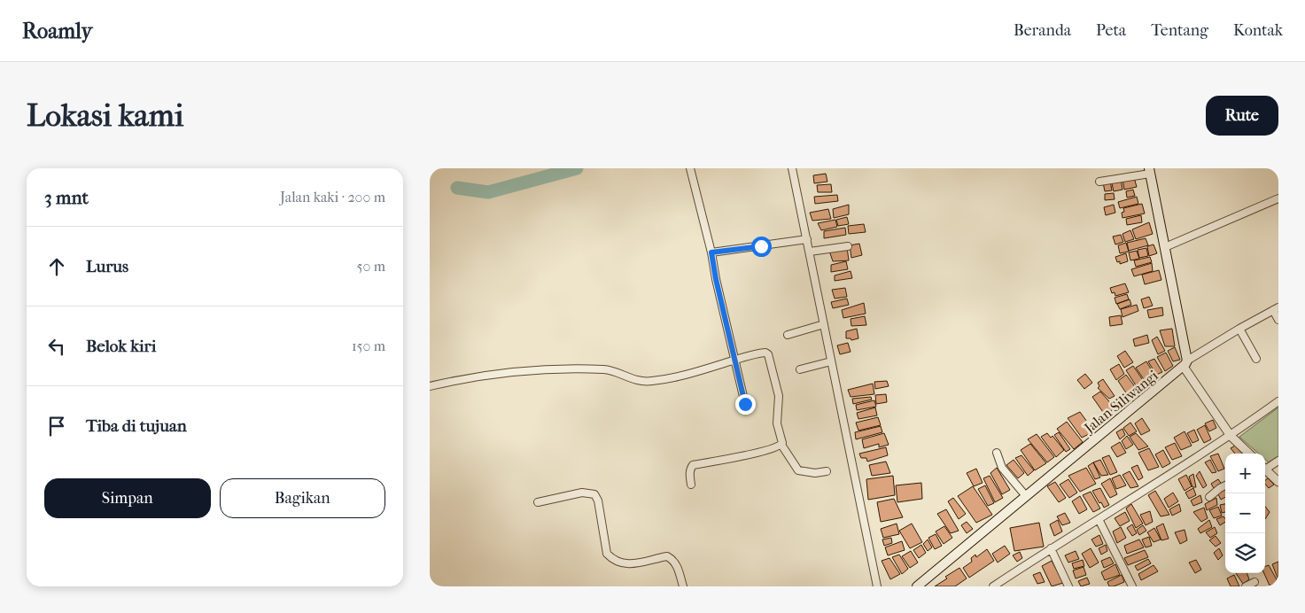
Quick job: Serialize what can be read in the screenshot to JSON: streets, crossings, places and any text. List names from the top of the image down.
{
  "streets": {
    "main road": ["Jalan Siliwangi"]
  },
  "page": {
    "header": "Roamly",
    "nav": [
      "Beranda",
      "Peta",
      "Tentang",
      "Kontak"
    ],
    "buttons": [
      "Rute",
      ["Simpan", "Bagikan"]
    ],
    "title": "Lokasi kami",
    "heading": ["3 mnt", "Jalan kaki · 200 m"],
    "list": [
      ["Lurus", "50 m"],
      ["Belok kiri", "150 m"],
      "Tiba di tujuan"
    ],
    "map_buttons": ["+", "−"]
  }
}
